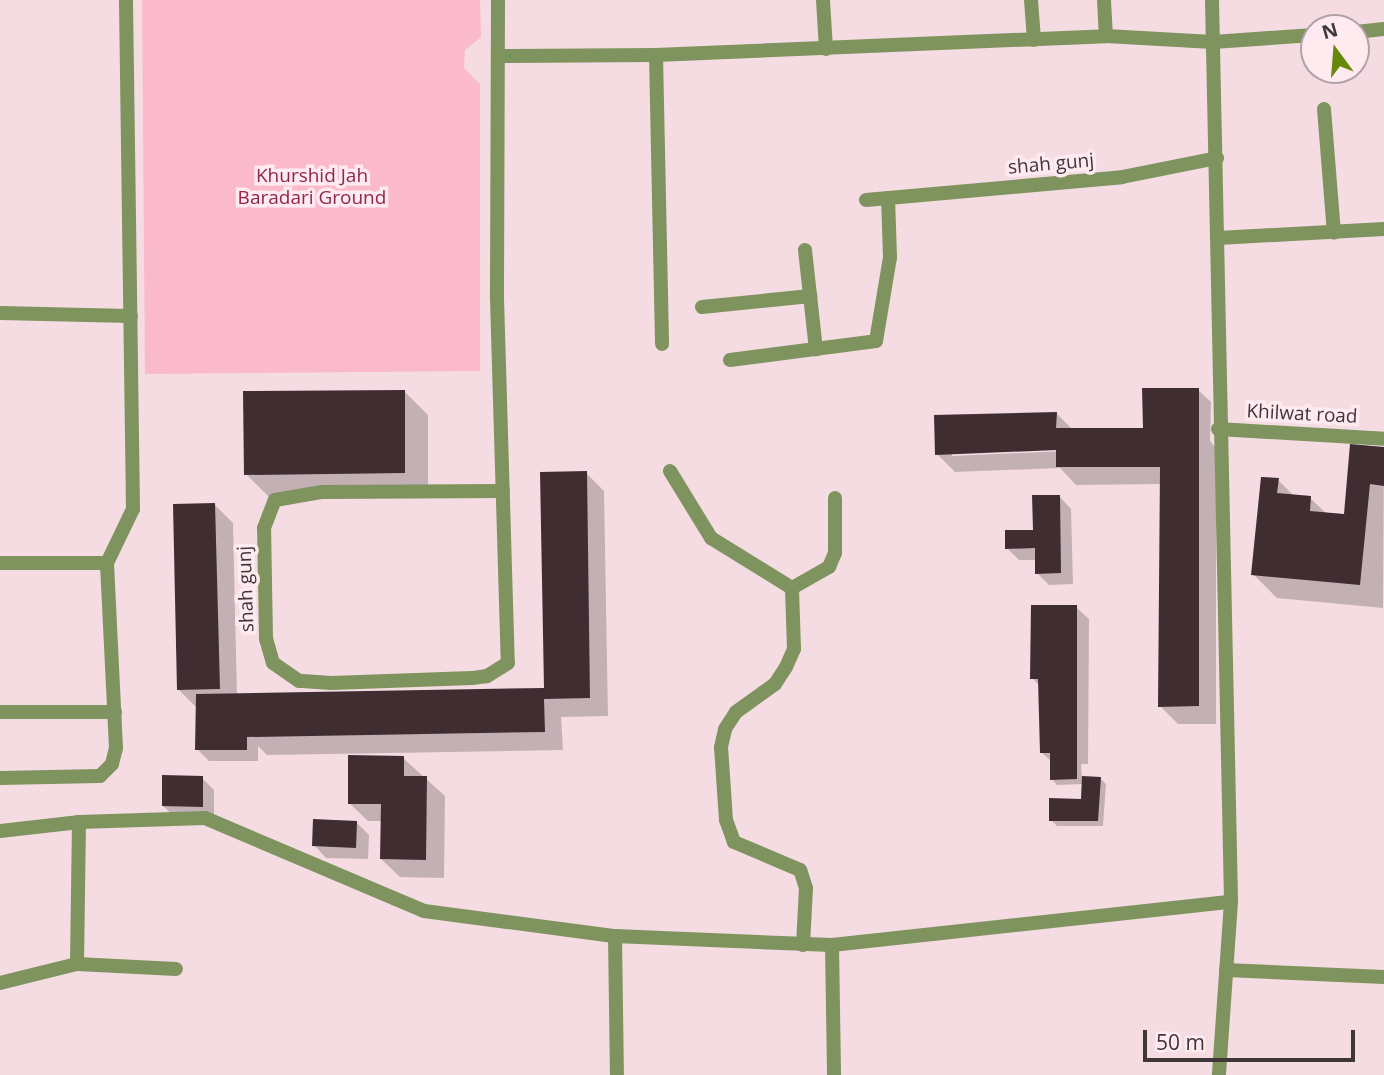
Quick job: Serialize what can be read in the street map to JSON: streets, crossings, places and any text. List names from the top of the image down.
{
  "streets": {
    "street": ["shah gunj", "Khilwat road"]
  },
  "parks": ["Khurshid Jah Baradari Ground"],
  "scale_bar": "50 m",
  "north": "top"
}
